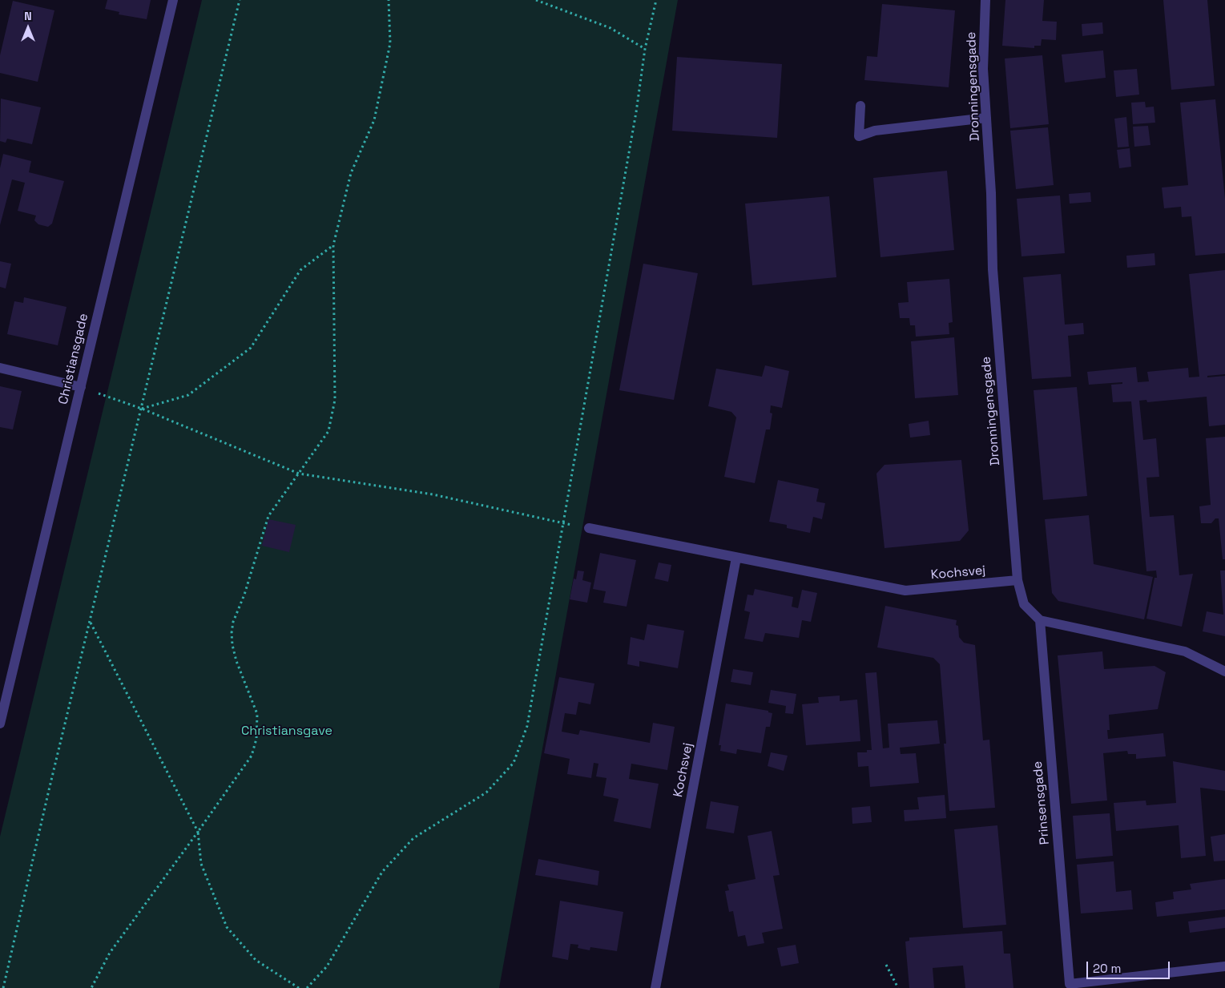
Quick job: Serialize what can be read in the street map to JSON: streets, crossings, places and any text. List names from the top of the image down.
{
  "streets": {
    "street": [
      "Dronningensgade",
      "Christiansgade",
      "Kochsvej",
      "Prinsensgade"
    ]
  },
  "crossings": [
    ["Dronningensgade", "Kochsvej"],
    ["Dronningensgade", "Prinsensgade"]
  ],
  "parks": ["Christiansgave"],
  "scale_bar": "20 m",
  "north": "top"
}
